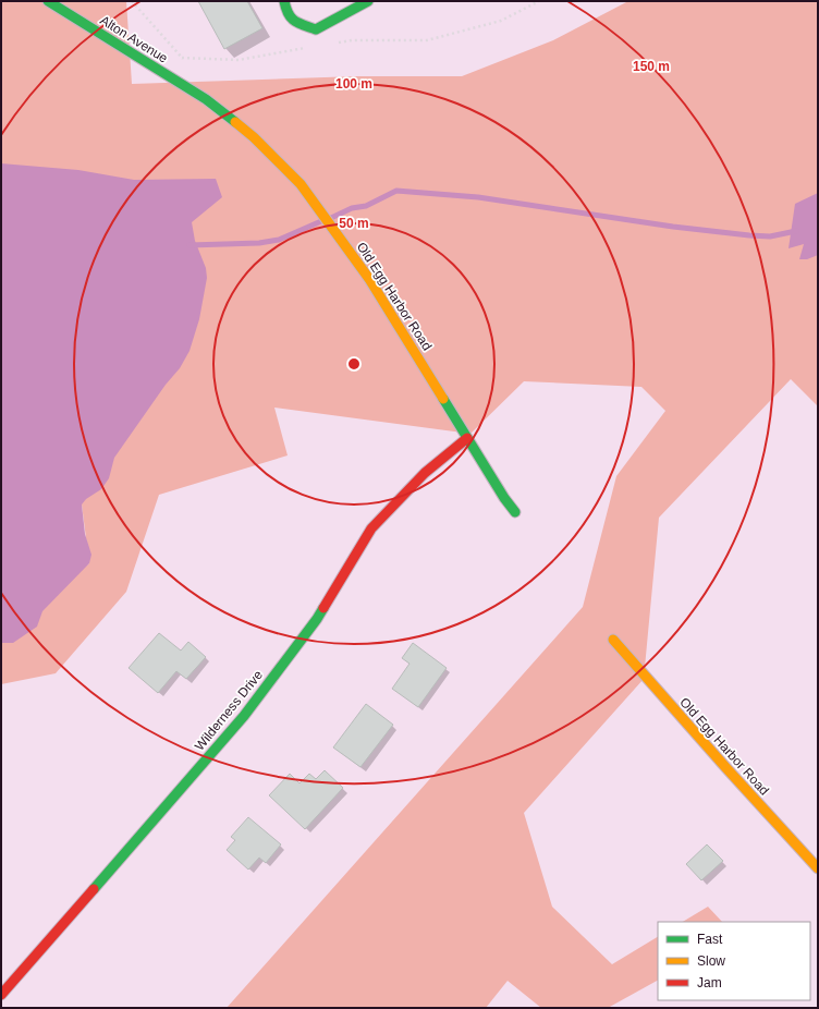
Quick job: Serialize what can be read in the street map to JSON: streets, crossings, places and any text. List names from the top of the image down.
{
  "streets": {
    "street": ["Alton Avenue", "Old Egg Harbor Road", "Wilderness Drive"]
  },
  "crossings": [
    ["Alton Avenue", "Old Egg Harbor Road"],
    ["Old Egg Harbor Road", "Wilderness Drive"]
  ],
  "legend": ["Fast", "Slow", "Jam"],
  "rings": ["150 m", "100 m", "50 m"]
}
